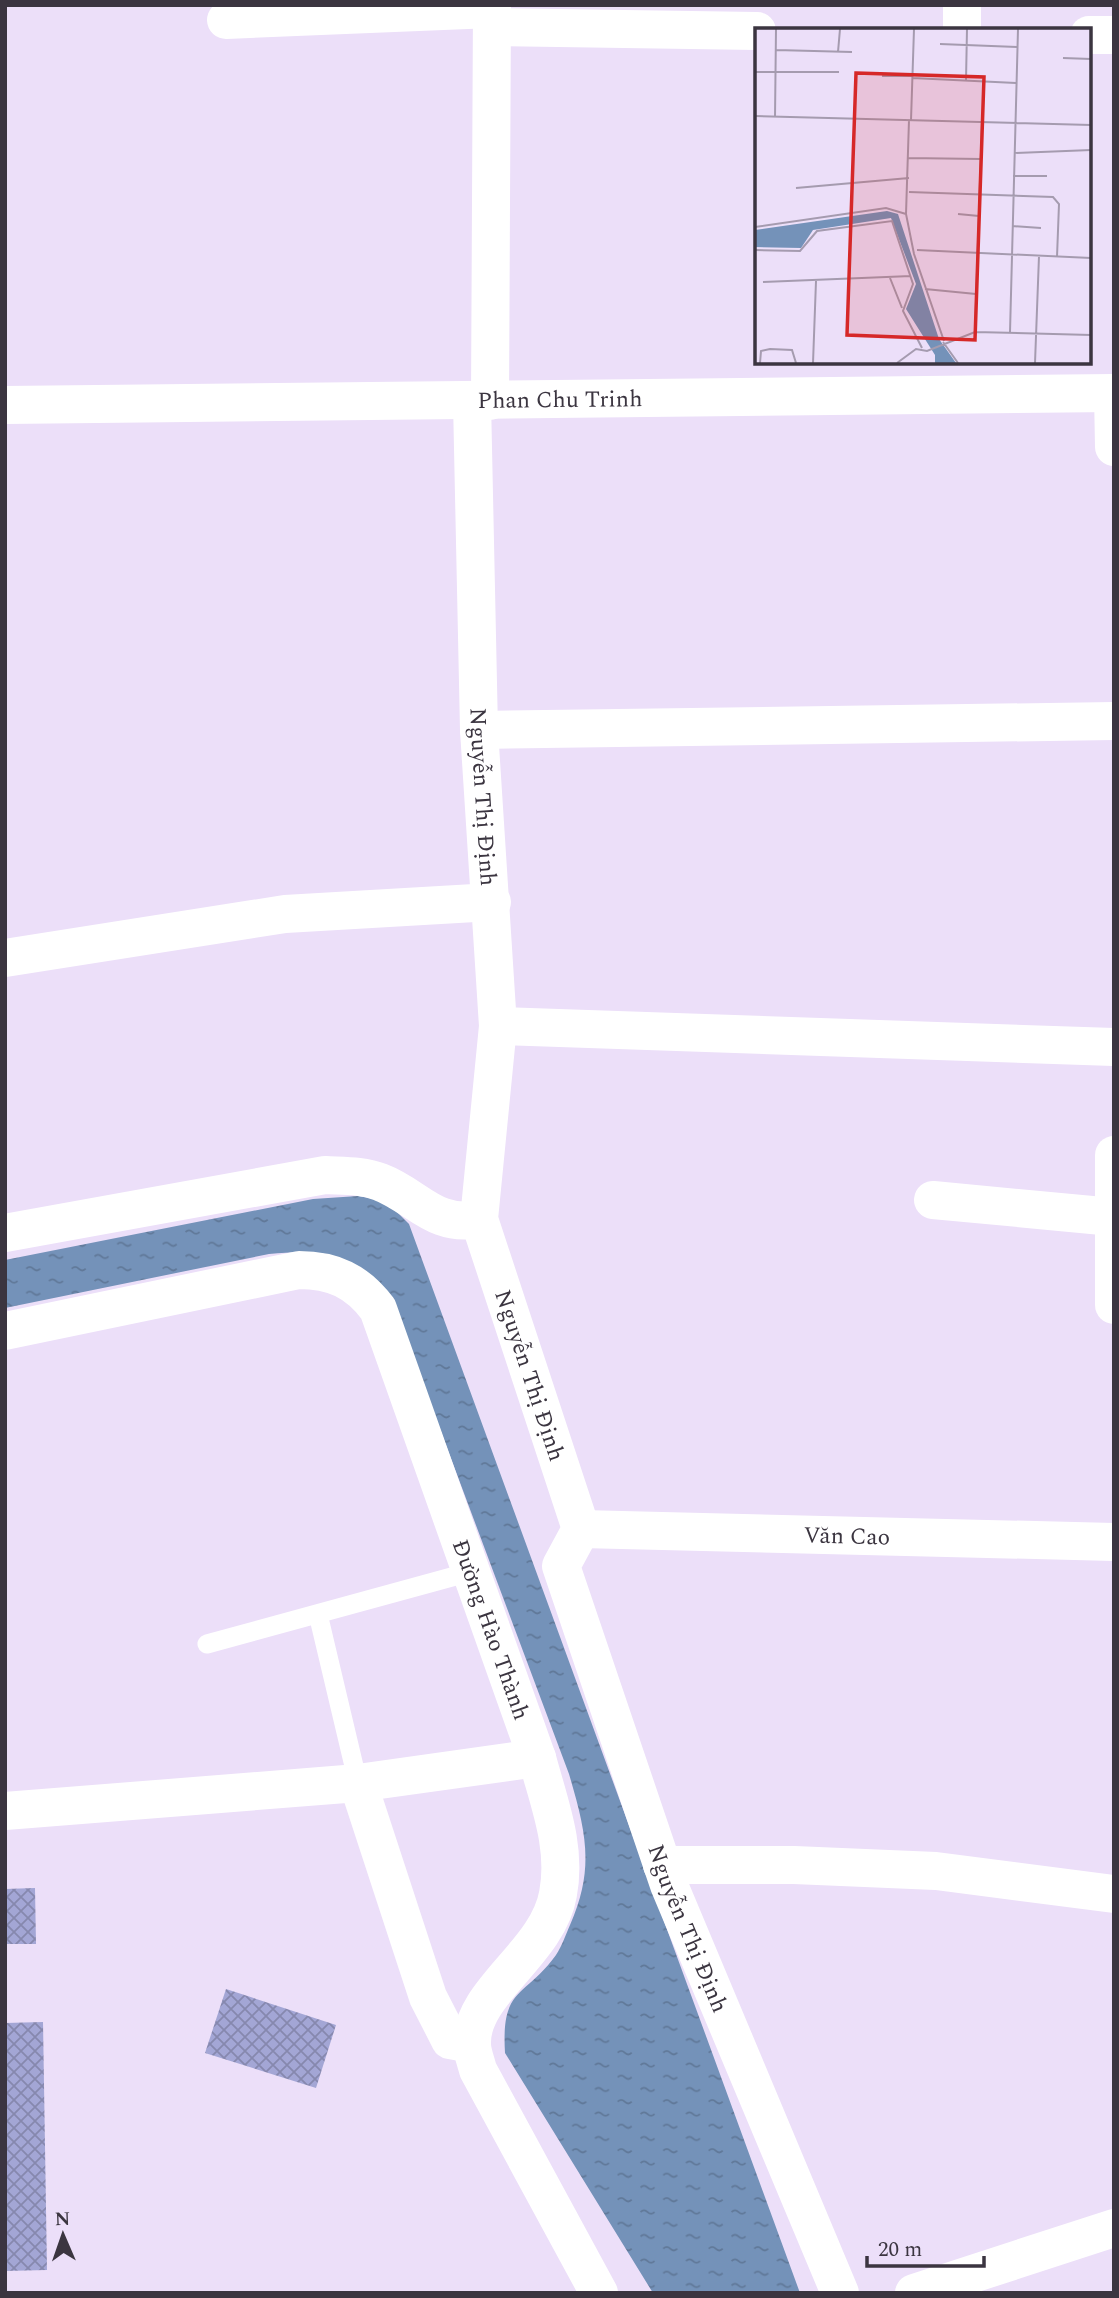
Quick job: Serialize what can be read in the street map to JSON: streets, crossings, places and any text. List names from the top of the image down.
{
  "streets": {
    "street": [
      "Phan Chu Trinh",
      "Nguyễn Thị Định",
      "Văn Cao",
      "Đường Hào Thành"
    ]
  },
  "crossings": [
    ["Phan Chu Trinh", "Nguyễn Thị Định"],
    ["Nguyễn Thị Định", "Văn Cao"]
  ],
  "scale_bar": "20 m",
  "north": "top"
}
